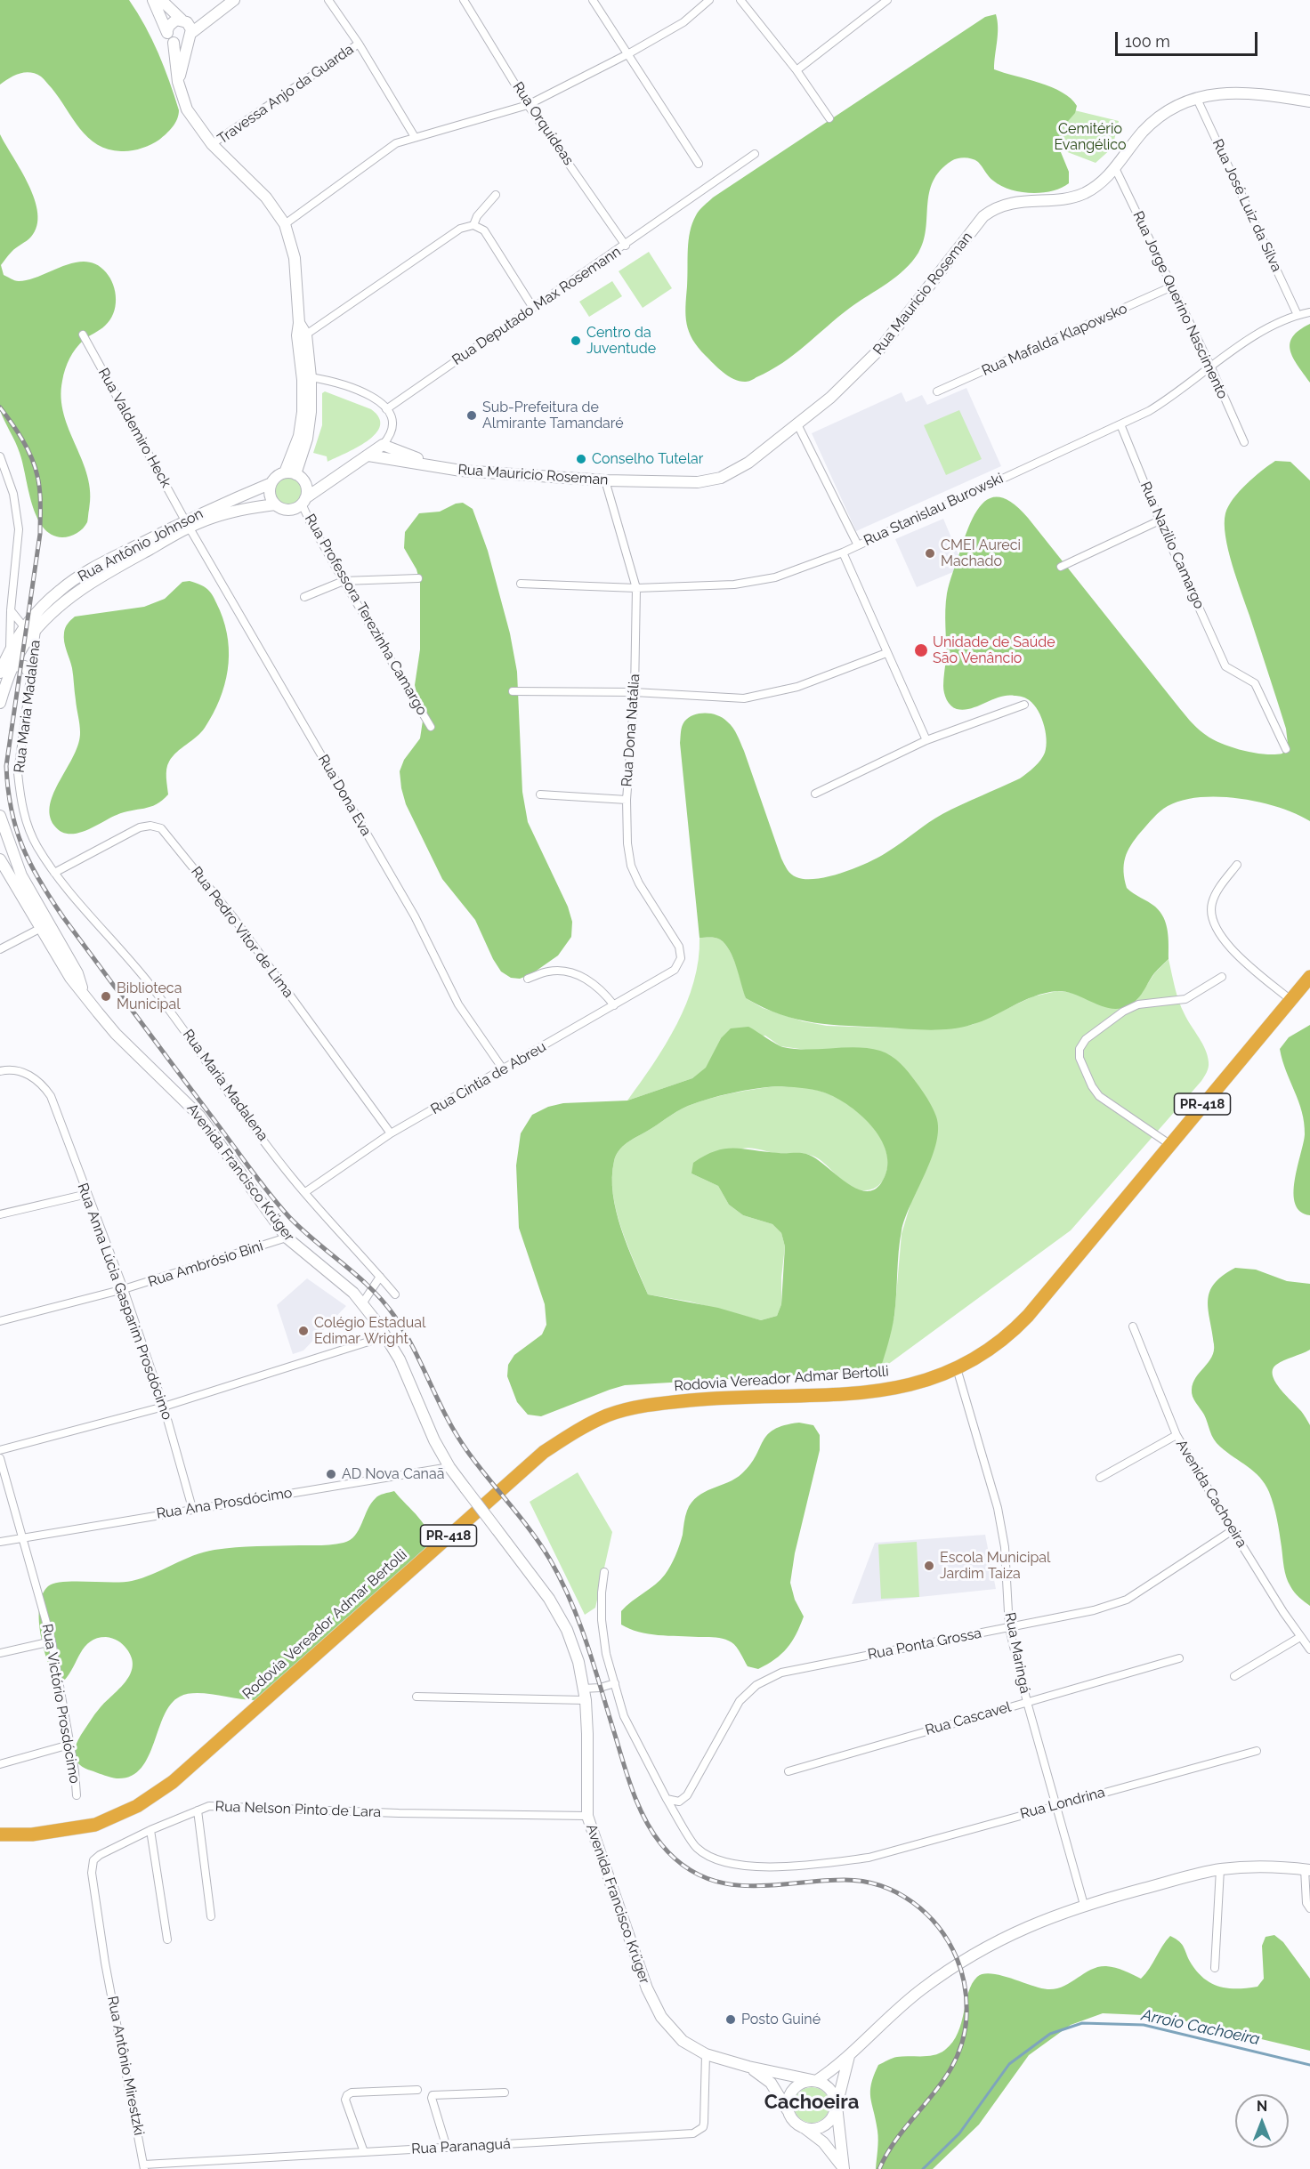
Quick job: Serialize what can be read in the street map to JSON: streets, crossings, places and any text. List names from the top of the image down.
{
  "streets": {
    "highway": ["PR-418", "Rodovia Vereador Admar Bertolli"],
    "main road": ["Rua Mauricio Roseman", "Rua Antônio Johnson", "Avenida Francisco Krüger"],
    "street": [
      "Travessa Anjo da Guarda",
      "Rua Orquídeas",
      "Rua José Luiz da Silva",
      "Rua Jorge Querino Nascimento",
      "Rua Deputado Max Rosemann",
      "Rua Mafalda Klapowsko",
      "Rua Valdemiro Heck",
      "Rua Stanislau Burowski",
      "Rua Nazilio Camargo",
      "Rua Professora Terezinha Camargo",
      "Rua Maria Madalena",
      "Rua Dona Natália",
      "Rua Dona Eva",
      "Rua Pedro Vitor de Lima",
      "Rua Cíntia de Abreu",
      "Rua Ambrósio Bini",
      "Rua Anna Lúcia Gasparim Prosdócimo",
      "Avenida Cachoeira",
      "Rua Ana Prosdócimo",
      "Rua Ponta Grossa",
      "Rua Maringá",
      "Rua Victório Prosdócimo",
      "Rua Cascavel",
      "Rua Londrina",
      "Rua Nelson Pinto de Lara",
      "Rua Antônio Mirestzki",
      "Rua Paranaguá"
    ]
  },
  "crossings": [
    ["Rua Orquídeas", "Rua Deputado Max Rosemann"],
    ["Rua José Luiz da Silva", "Rua Mauricio Roseman"],
    ["Rua José Luiz da Silva", "Rua Stanislau Burowski"],
    ["Rua Mauricio Roseman", "Rua Jorge Querino Nascimento"],
    ["Rua Mauricio Roseman", "Rua Dona Natália"],
    ["Rua Jorge Querino Nascimento", "Rua Mafalda Klapowsko"],
    ["Rua Jorge Querino Nascimento", "Rua Stanislau Burowski"],
    ["Rua Valdemiro Heck", "Rua Antônio Johnson"],
    ["Rua Valdemiro Heck", "Rua Dona Eva"],
    ["Rua Stanislau Burowski", "Rua Nazilio Camargo"],
    ["Rua Stanislau Burowski", "Rua Dona Natália"],
    ["Rua Antônio Johnson", "Rua Professora Terezinha Camargo"],
    ["Rua Antônio Johnson", "Rua Maria Madalena"],
    ["Rua Antônio Johnson", "Rua Dona Eva"],
    ["Rua Maria Madalena", "Rua Pedro Vitor de Lima"],
    ["Rua Maria Madalena", "Rua Cíntia de Abreu"],
    ["Rua Dona Natália", "Rua Cíntia de Abreu"],
    ["Rua Dona Eva", "Rua Cíntia de Abreu"],
    ["Rua Pedro Vitor de Lima", "Rua Cíntia de Abreu"],
    ["Avenida Francisco Krüger", "Rua Ambrósio Bini"],
    ["Avenida Francisco Krüger", "Rua Ana Prosdócimo"],
    ["Avenida Francisco Krüger", "Rua Nelson Pinto de Lara"],
    ["Avenida Francisco Krüger", "Rua Paranaguá"],
    ["Rua Ambrósio Bini", "Rua Anna Lúcia Gasparim Prosdócimo"],
    ["Rua Anna Lúcia Gasparim Prosdócimo", "Rua Ana Prosdócimo"],
    ["Rodovia Vereador Admar Bertolli", "Rua Maringá"],
    ["Avenida Cachoeira", "Rua Ponta Grossa"],
    ["Rua Ana Prosdócimo", "Rua Victório Prosdócimo"],
    ["Rua Ponta Grossa", "Rua Maringá"],
    ["Rua Ponta Grossa", "Rua Londrina"],
    ["Rua Maringá", "Rua Cascavel"],
    ["Rua Maringá", "Rua Londrina"],
    ["Rua Nelson Pinto de Lara", "Rua Antônio Mirestzki"],
    ["Rua Antônio Mirestzki", "Rua Paranaguá"]
  ],
  "districts": ["Cachoeira"],
  "water": ["Arroio Cachoeira"],
  "parks": ["Cemitério Evangélico"],
  "places": [
    "Centro da Juventude",
    "Sub-Prefeitura de Almirante Tamandaré",
    "Conselho Tutelar",
    "CMEI Aureci Machado",
    "Unidade de Saúde São Venâncio",
    "Biblioteca Municipal",
    "Colégio Estadual Edimar Wright",
    "AD Nova Canaã",
    "Escola Municipal Jardim Taiza",
    "Posto Guiné"
  ],
  "scale_bar": "100 m",
  "north": "top"
}
